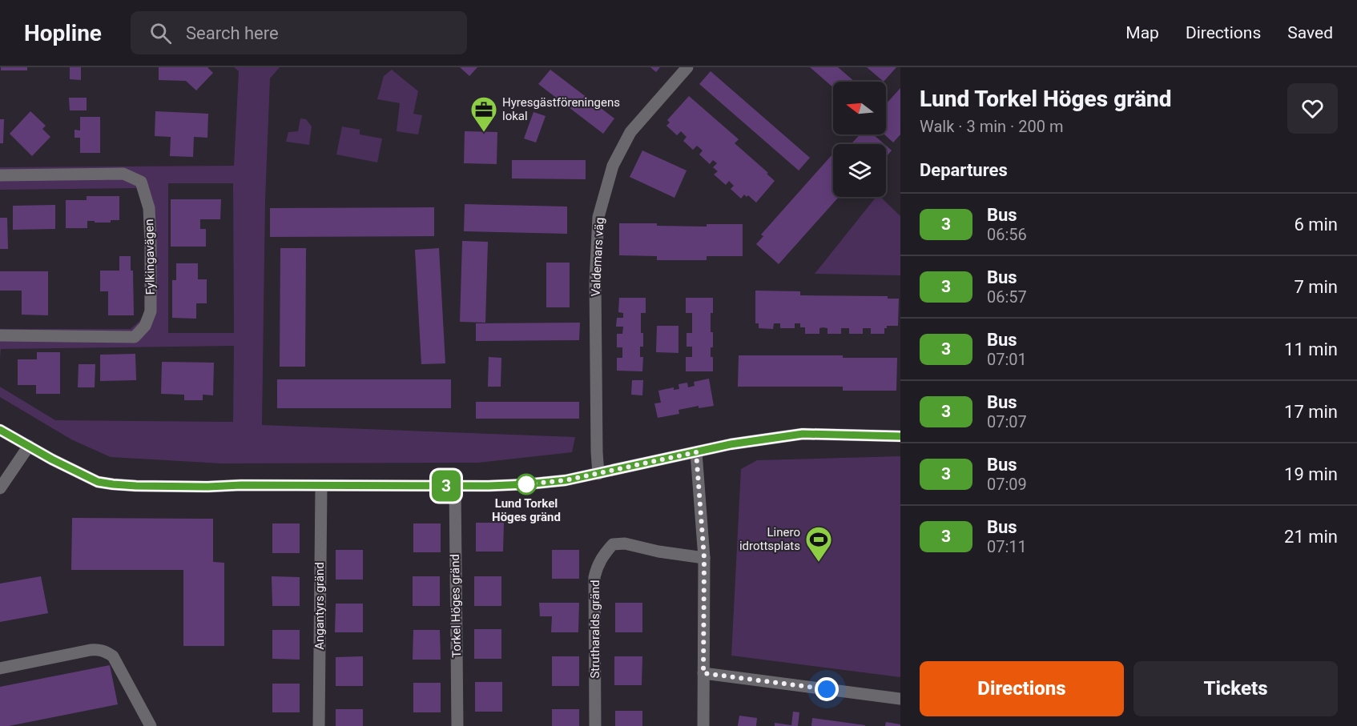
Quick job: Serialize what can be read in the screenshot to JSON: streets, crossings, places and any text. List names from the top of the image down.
{
  "streets": {
    "street": [
      "Fylkingavägen",
      "Valdemars väg",
      "Angantyrs gränd",
      "Torkel Höges gränd",
      "Strutharalds gränd"
    ]
  },
  "places": {
    "office": ["Hyresgästföreningens lokal"],
    "other": ["Lund Torkel Höges gränd"],
    "sports": ["Linero idrottsplats"]
  },
  "lines": ["bus line 3"],
  "north": "left",
  "page": {
    "header": "Hopline",
    "search": "Search here",
    "nav": ["Map", "Directions", "Saved"],
    "on_map": "3",
    "heading": [
      ["Lund Torkel Höges gränd", "Walk · 3 min · 200 m"],
      "Departures"
    ],
    "list": [
      {
        "mark": "3",
        "name": "Bus",
        "note": "06:56",
        "value": "6 min"
      },
      {
        "mark": "3",
        "name": "Bus",
        "note": "06:57",
        "value": "7 min"
      },
      {
        "mark": "3",
        "name": "Bus",
        "note": "07:01",
        "value": "11 min"
      },
      {
        "mark": "3",
        "name": "Bus",
        "note": "07:07",
        "value": "17 min"
      },
      {
        "mark": "3",
        "name": "Bus",
        "note": "07:09",
        "value": "19 min"
      },
      {
        "mark": "3",
        "name": "Bus",
        "note": "07:11",
        "value": "21 min"
      }
    ],
    "buttons": ["Directions", "Tickets"]
  }
}
